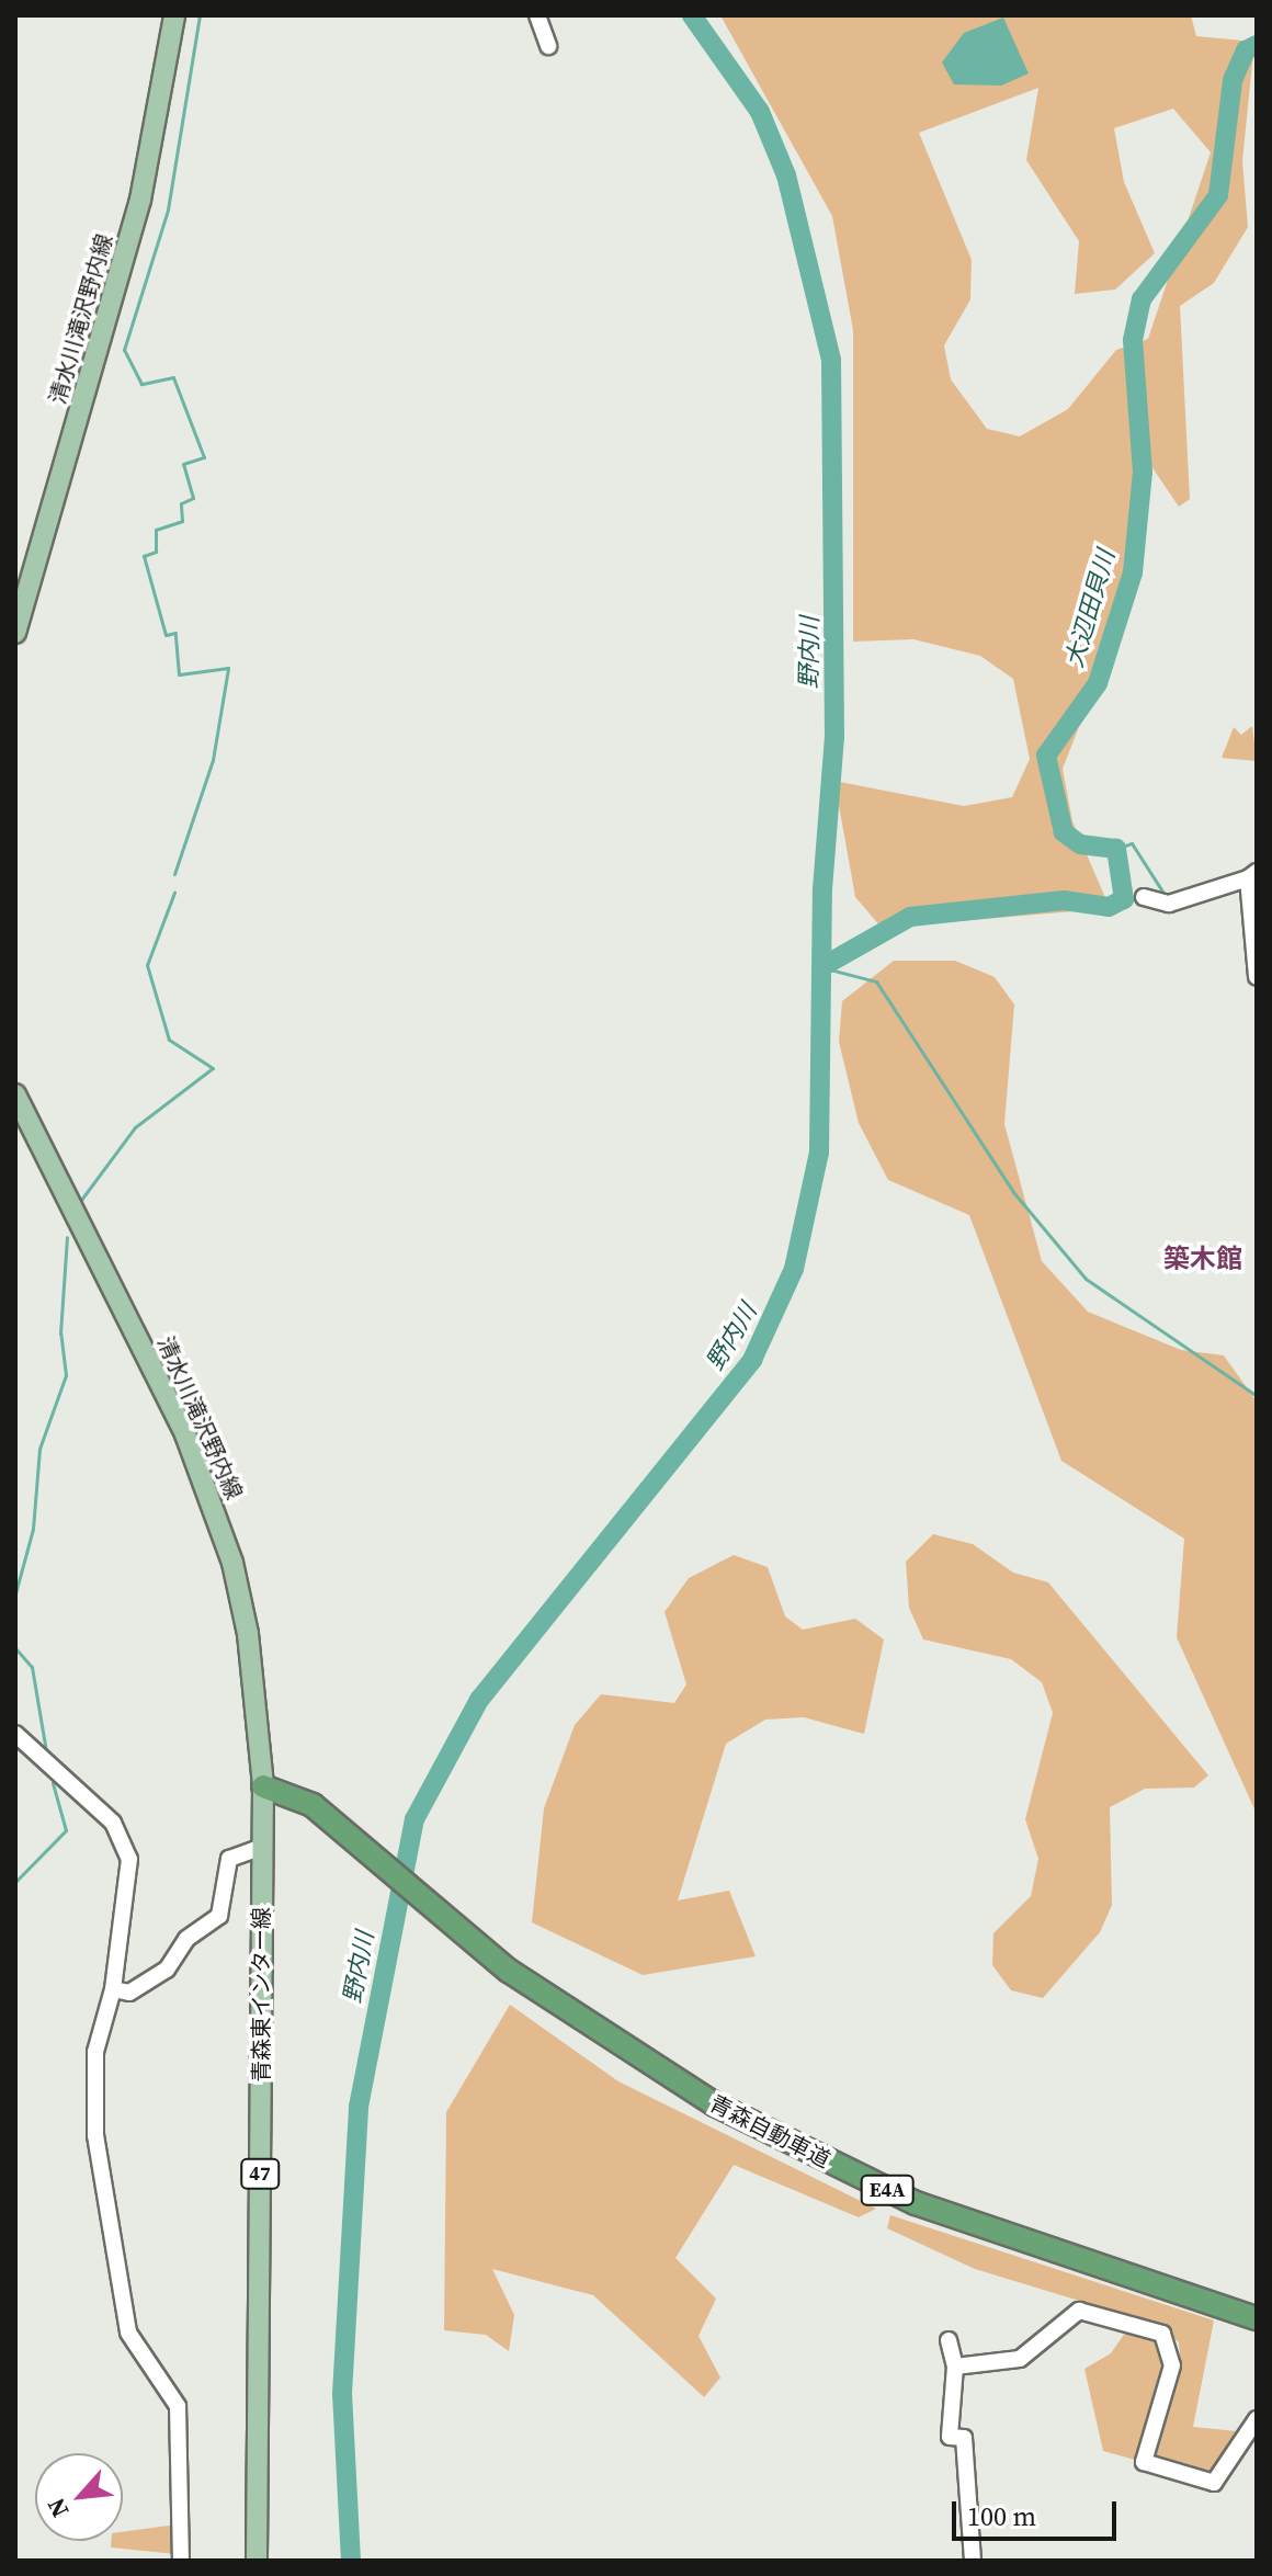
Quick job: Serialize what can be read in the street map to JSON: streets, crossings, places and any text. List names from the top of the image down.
{
  "streets": {
    "highway": ["青森自動車道", "E4A"],
    "main road": ["清水川滝沢野内線", "青森東インター線", "47"]
  },
  "crossings": [
    ["清水川滝沢野内線", "青森東インター線"],
    ["清水川滝沢野内線", "青森自動車道"],
    ["青森東インター線", "青森自動車道"]
  ],
  "districts": ["築木館"],
  "water": ["大辺田貝川", "野内川"],
  "scale_bar": "100 m",
  "north": "bottom left"
}
